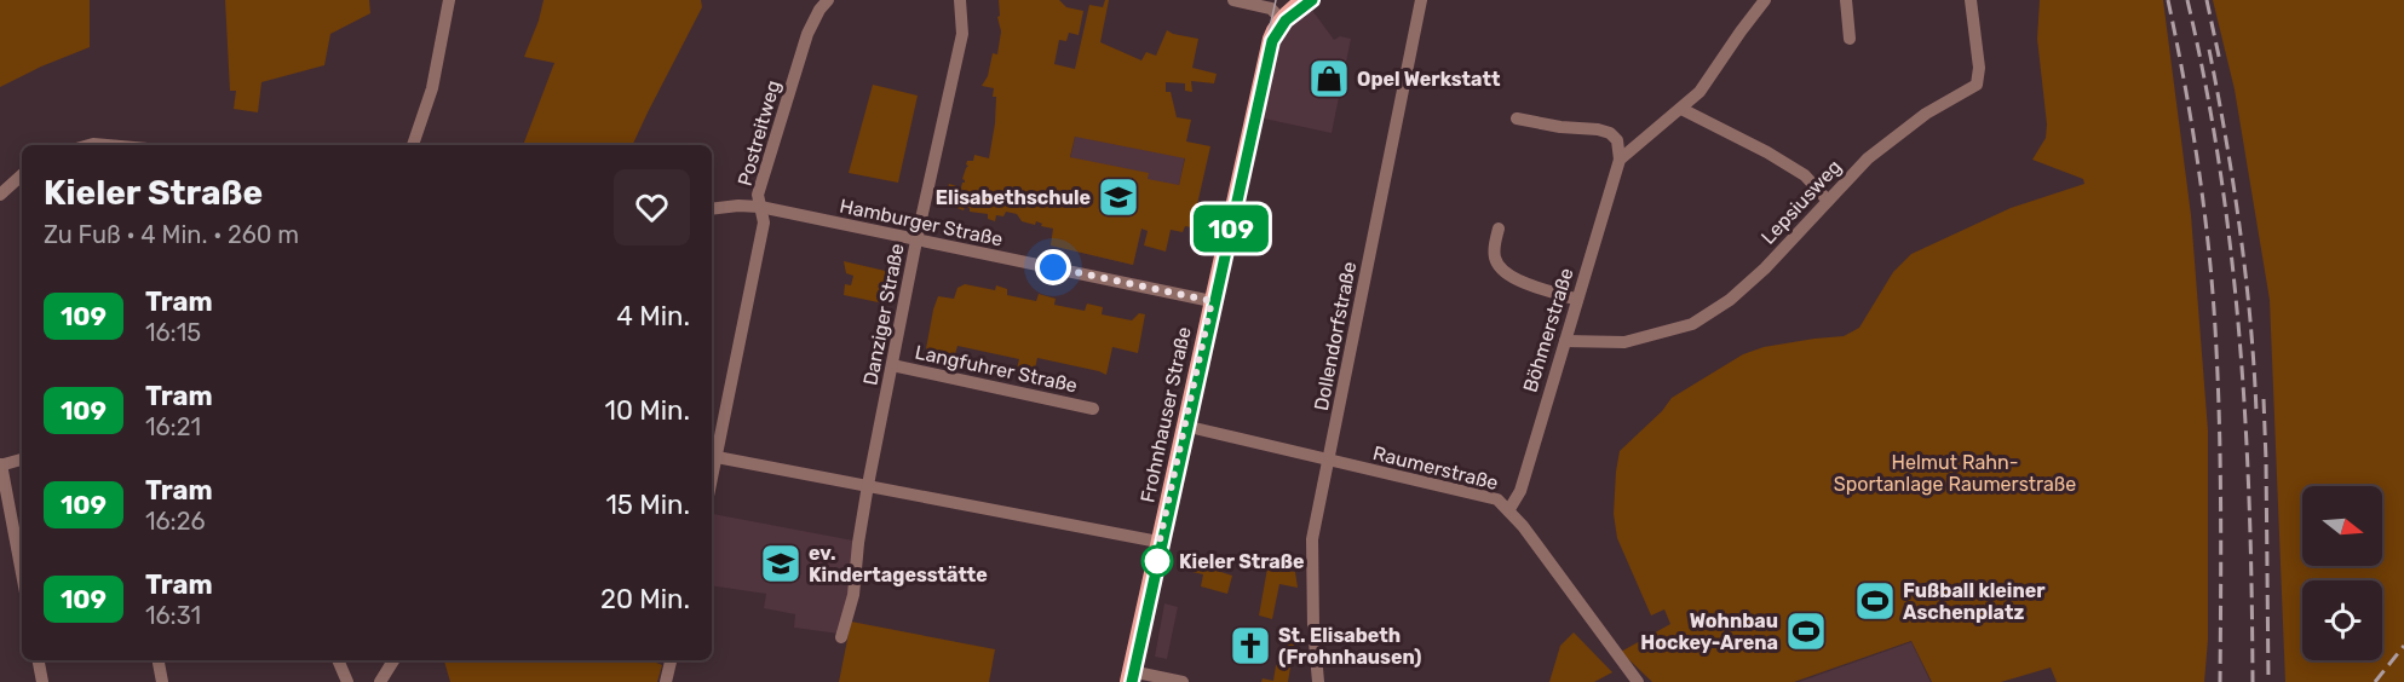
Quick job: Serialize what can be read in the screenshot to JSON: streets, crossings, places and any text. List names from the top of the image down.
{
  "streets": {
    "main road": ["Frohnhauser Straße"],
    "street": [
      "Postreitweg",
      "Lepsiusweg",
      "Hamburger Straße",
      "Danziger Straße",
      "Böhmerstraße",
      "Dollendorfstraße",
      "Langfuhrer Straße",
      "Raumerstraße"
    ]
  },
  "crossings": [
    ["Postreitweg", "Hamburger Straße"],
    ["Lepsiusweg", "Böhmerstraße"],
    ["Hamburger Straße", "Danziger Straße"],
    ["Hamburger Straße", "Frohnhauser Straße"],
    ["Danziger Straße", "Langfuhrer Straße"],
    ["Böhmerstraße", "Raumerstraße"],
    ["Dollendorfstraße", "Raumerstraße"],
    ["Frohnhauser Straße", "Raumerstraße"]
  ],
  "parks": ["Helmut Rahn- Sportanlage Raumerstraße"],
  "places": {
    "shop": ["Opel Werkstatt"],
    "school or university": ["Elisabethschule", "ev. Kindertagesstätte"],
    "other": ["Kieler Straße"],
    "sports": ["Fußball kleiner Aschenplatz", "Wohnbau Hockey-Arena"],
    "church": ["St. Elisabeth (Frohnhausen)"]
  },
  "lines": ["tram line 109"],
  "north": "right",
  "page": {
    "on_map": "109",
    "heading": ["Kieler Straße", "Zu Fuß · 4 Min. · 260 m"],
    "list": [
      {
        "mark": "109",
        "name": "Tram",
        "note": "16:15",
        "value": "4 Min."
      },
      {
        "mark": "109",
        "name": "Tram",
        "note": "16:21",
        "value": "10 Min."
      },
      {
        "mark": "109",
        "name": "Tram",
        "note": "16:26",
        "value": "15 Min."
      },
      {
        "mark": "109",
        "name": "Tram",
        "note": "16:31",
        "value": "20 Min."
      }
    ]
  }
}
